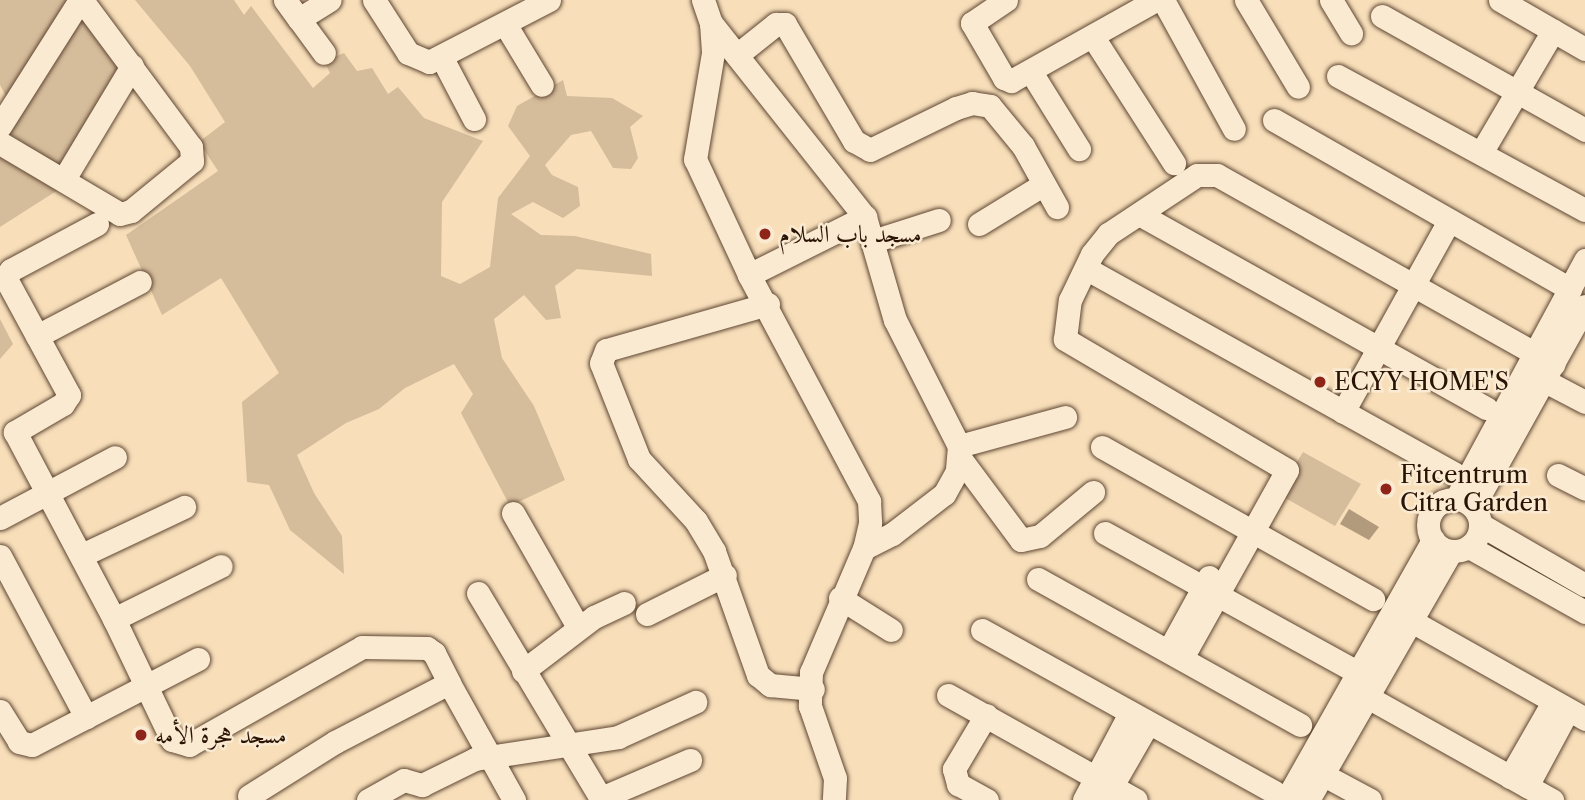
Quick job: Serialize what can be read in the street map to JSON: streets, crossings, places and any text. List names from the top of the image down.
{
  "places": [
    "مسجد باب السلام",
    "ECYY HOME'S",
    "Fitcentrum Citra Garden",
    "مسجد هجرة الأمه"
  ]
}
